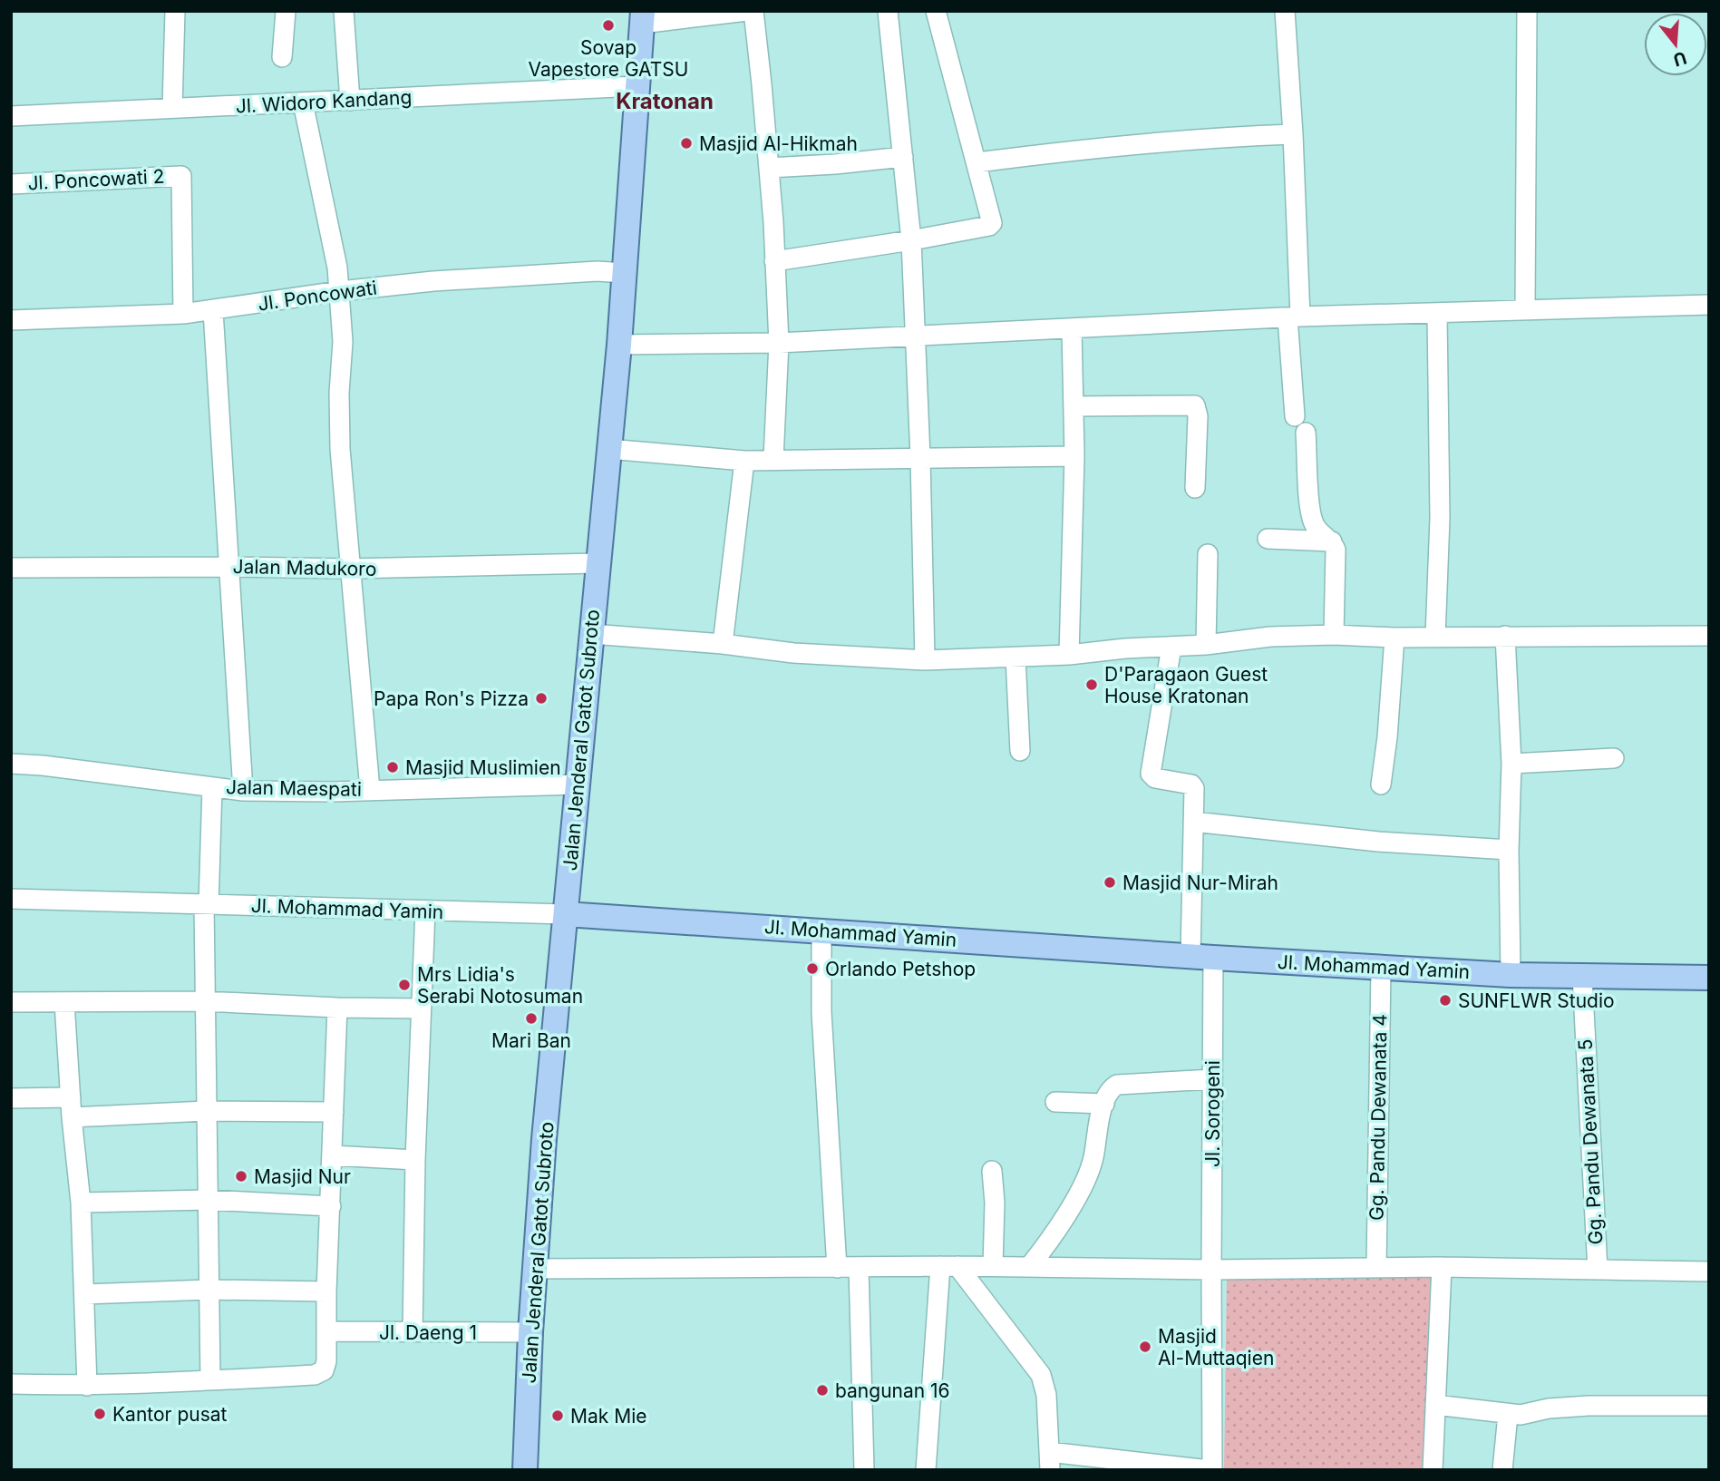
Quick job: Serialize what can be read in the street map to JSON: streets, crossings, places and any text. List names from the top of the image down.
{
  "streets": {
    "main road": ["Jalan Jenderal Gatot Subroto", "Jl. Mohammad Yamin"],
    "street": [
      "Jl. Widoro Kandang",
      "Jl. Poncowati 2",
      "Jl. Poncowati",
      "Jalan Madukoro",
      "Jalan Maespati",
      "Jl. Sorogeni",
      "Gg. Pandu Dewanata 4",
      "Gg. Pandu Dewanata 5",
      "Jl. Daeng 1"
    ]
  },
  "crossings": [
    ["Jl. Widoro Kandang", "Jalan Jenderal Gatot Subroto"],
    ["Jl. Poncowati 2", "Jl. Poncowati"],
    ["Jl. Poncowati", "Jalan Jenderal Gatot Subroto"],
    ["Jalan Madukoro", "Jalan Jenderal Gatot Subroto"],
    ["Jalan Jenderal Gatot Subroto", "Jalan Maespati"],
    ["Jalan Jenderal Gatot Subroto", "Jl. Mohammad Yamin"],
    ["Jalan Jenderal Gatot Subroto", "Jl. Daeng 1"],
    ["Jl. Mohammad Yamin", "Jl. Sorogeni"],
    ["Jl. Mohammad Yamin", "Gg. Pandu Dewanata 4"],
    ["Jl. Mohammad Yamin", "Gg. Pandu Dewanata 5"]
  ],
  "districts": ["Kratonan"],
  "places": [
    "Sovap Vapestore GATSU",
    "Masjid Al-Hikmah",
    "D'Paragaon Guest House Kratonan",
    "Papa Ron's Pizza",
    "Masjid Muslimien",
    "Masjid Nur-Mirah",
    "Orlando Petshop",
    "Mrs Lidia's Serabi Notosuman",
    "SUNFLWR Studio",
    "Mari Ban",
    "Masjid Nur",
    "Masjid Al-Muttaqien",
    "bangunan 16",
    "Kantor pusat",
    "Mak Mie"
  ],
  "north": "bottom"
}
